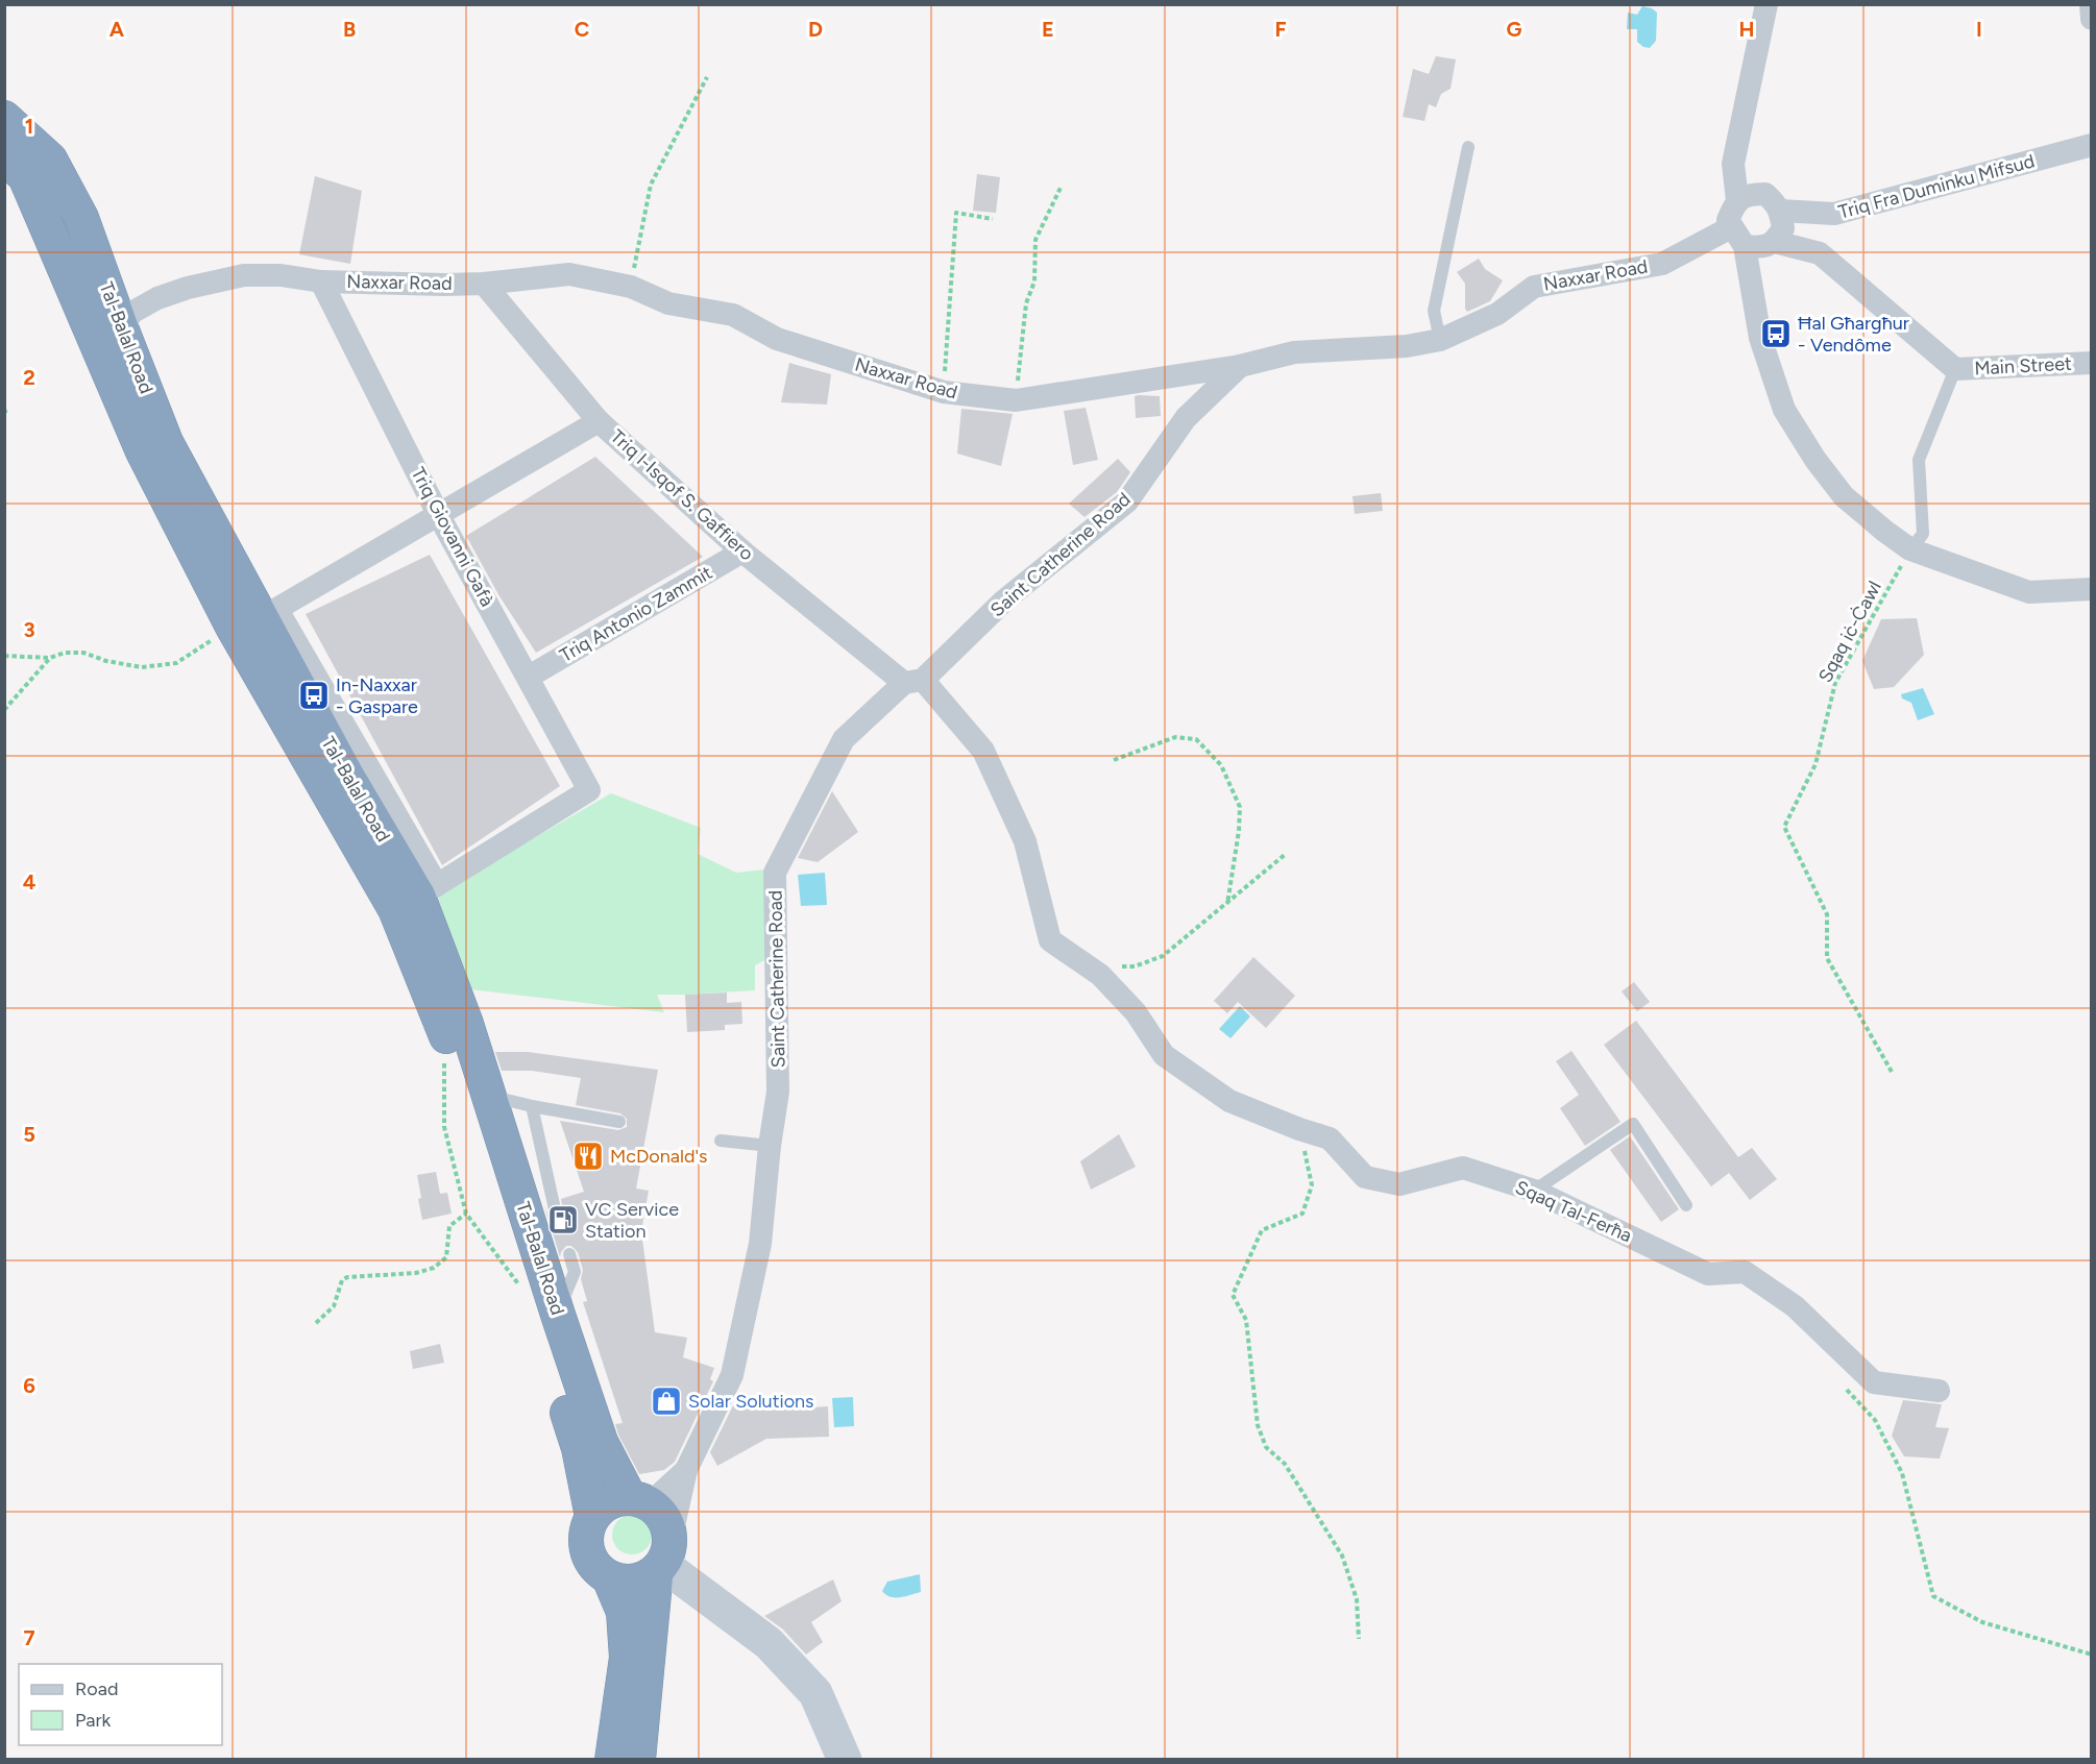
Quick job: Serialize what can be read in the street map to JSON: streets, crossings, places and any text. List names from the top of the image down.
{
  "streets": {
    "highway": ["Tal-Balal Road"],
    "street": [
      "Triq Fra Duminku Mifsud",
      "Naxxar Road",
      "Main Street",
      "Triq l-Isqof S. Gaffiero",
      "Triq Giovanni Gafà",
      "Saint Catherine Road",
      "Triq Antonio Zammit",
      "Sqaq Tal-Ferħa"
    ],
    "path": ["Sqaq iċ-Ċawl"]
  },
  "crossings": [
    ["Triq Fra Duminku Mifsud", "Naxxar Road"],
    ["Triq Fra Duminku Mifsud", "Main Street"],
    ["Naxxar Road", "Tal-Balal Road"],
    ["Naxxar Road", "Main Street"],
    ["Naxxar Road", "Triq l-Isqof S. Gaffiero"],
    ["Naxxar Road", "Triq Giovanni Gafà"],
    ["Naxxar Road", "Saint Catherine Road"],
    ["Tal-Balal Road", "Triq Giovanni Gafà"],
    ["Triq l-Isqof S. Gaffiero", "Saint Catherine Road"],
    ["Triq l-Isqof S. Gaffiero", "Triq Antonio Zammit"],
    ["Triq l-Isqof S. Gaffiero", "Sqaq Tal-Ferħa"],
    ["Triq Giovanni Gafà", "Triq Antonio Zammit"],
    ["Saint Catherine Road", "Sqaq Tal-Ferħa"]
  ],
  "places": {
    "bus stop": ["Ħal Għargħur - Vendôme", "In-Naxxar - Gaspare"],
    "restaurant": ["McDonald's"],
    "fuel station": ["VC Service Station"],
    "shop": ["Solar Solutions"]
  },
  "legend": ["Road", "Park"],
  "grid": {
    "columns": [
      "A",
      "B",
      "C",
      "D",
      "E",
      "F",
      "G",
      "H",
      "I"
    ],
    "rows": [
      "1",
      "2",
      "3",
      "4",
      "5",
      "6",
      "7"
    ]
  }
}
